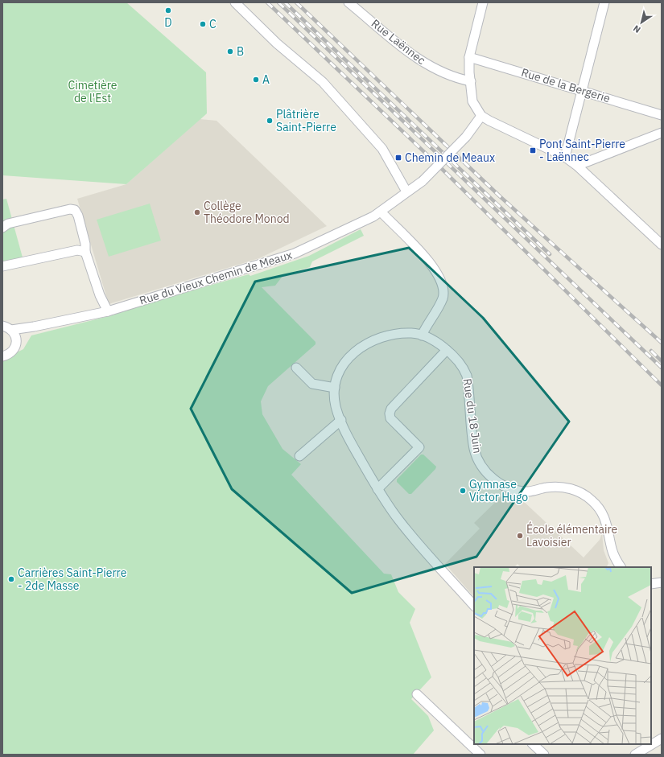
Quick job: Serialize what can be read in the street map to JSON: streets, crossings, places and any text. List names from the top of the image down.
{
  "streets": {
    "street": [
      "Rue Laënnec",
      "Rue de la Bergerie",
      "Rue du Vieux Chemin de Meaux",
      "Rue du 18 Juin"
    ]
  },
  "parks": ["Cimetière de l'Est"],
  "places": {
    "other": [
      "D",
      "C",
      "B",
      "A",
      "Plâtrière Saint-Pierre",
      "Collège Théodore Monod",
      "Gymnase Victor Hugo",
      "École élémentaire Lavoisier",
      "Carrières Saint-Pierre - 2de Masse"
    ],
    "transit": ["Pont Saint-Pierre - Laënnec", "Chemin de Meaux"]
  },
  "north": "bottom left"
}
